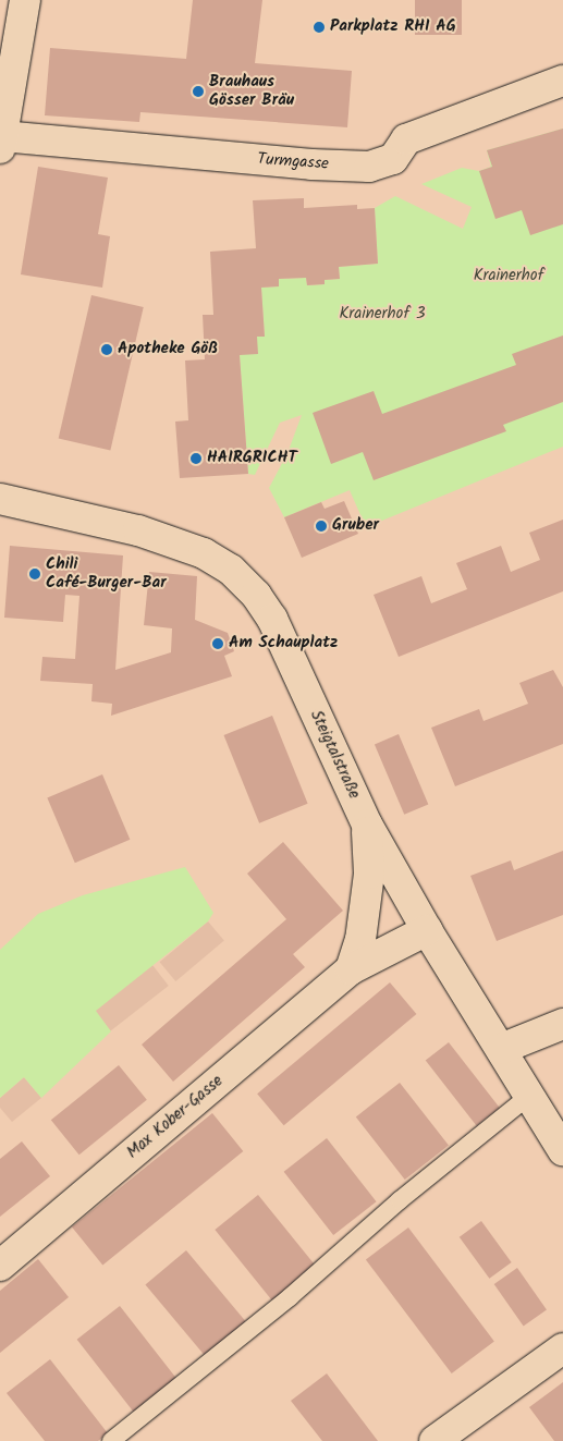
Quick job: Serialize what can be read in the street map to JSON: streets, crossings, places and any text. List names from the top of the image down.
{
  "streets": {
    "street": ["Turmgasse", "Steigtalstraße", "Max Kober-Gasse"]
  },
  "crossings": [
    ["Steigtalstraße", "Max Kober-Gasse"]
  ],
  "parks": ["Krainerhof", "Krainerhof 3"],
  "places": [
    "Parkplatz RHI AG",
    "Brauhaus Gösser Bräu",
    "Apotheke Göß",
    "HAIRGRICHT",
    "Gruber",
    "Chili Café-Burger-Bar",
    "Am Schauplatz"
  ]
}
